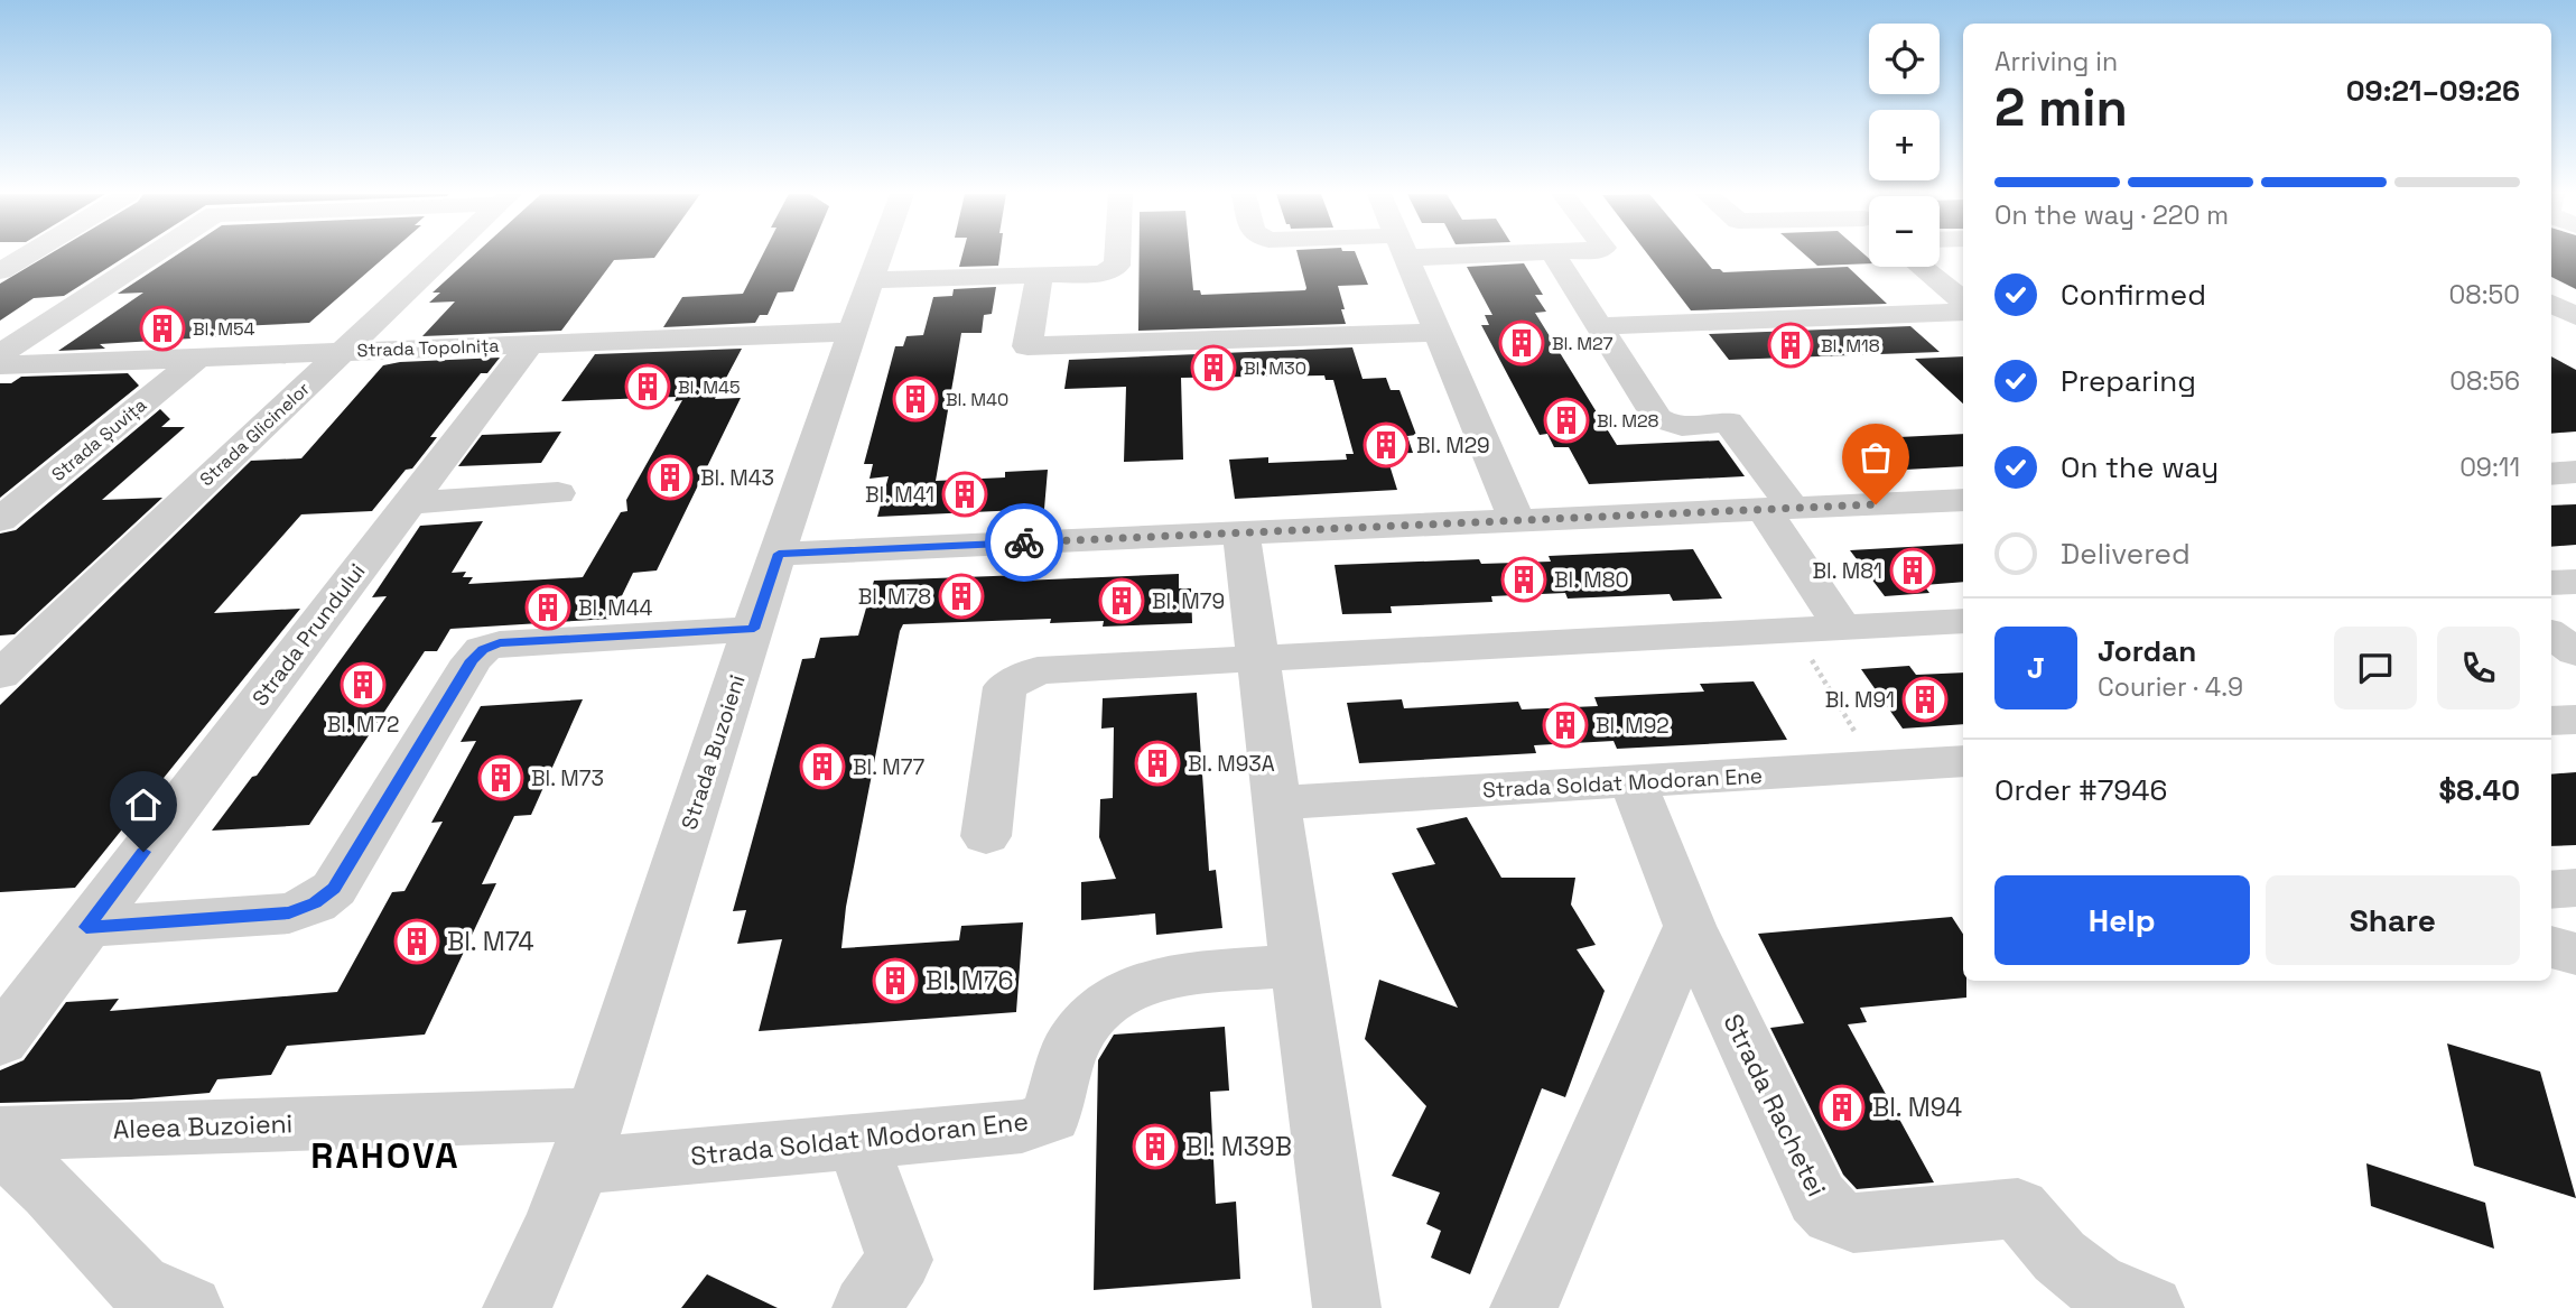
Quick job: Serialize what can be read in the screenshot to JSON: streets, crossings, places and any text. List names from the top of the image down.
{
  "streets": {
    "street": [
      "Strada Topolnița",
      "Strada Glicinelor",
      "Strada Șuvița",
      "Strada Prundului",
      "Strada Buzoieni",
      "Strada Soldat Modoran Ene",
      "Strada Rachetei",
      "Aleea Buzoieni"
    ]
  },
  "crossings": [
    ["Strada Topolnița", "Strada Glicinelor"],
    ["Strada Topolnița", "Strada Șuvița"],
    ["Strada Topolnița", "Strada Prundului"],
    ["Strada Topolnița", "Strada Buzoieni"],
    ["Strada Buzoieni", "Strada Soldat Modoran Ene"],
    ["Strada Buzoieni", "Aleea Buzoieni"],
    ["Strada Soldat Modoran Ene", "Strada Rachetei"],
    ["Strada Soldat Modoran Ene", "Aleea Buzoieni"]
  ],
  "districts": ["RAHOVA"],
  "places": {
    "building": [
      "Bl. M54",
      "Bl. M27",
      "Bl. M18",
      "Bl. M30",
      "Bl. M45",
      "Bl. M40",
      "Bl. M28",
      "Bl. M29",
      "Bl. M43",
      "Bl. M41",
      "Bl. M81",
      "Bl. M80",
      "Bl. M78",
      "Bl. M79",
      "Bl. M44",
      "Bl. M72",
      "Bl. M91",
      "Bl. M92",
      "Bl. M93A",
      "Bl. M77",
      "Bl. M73",
      "Bl. M74",
      "Bl. M76",
      "Bl. M94",
      "Bl. M39B"
    ]
  },
  "page": {
    "map_buttons": ["+", "−"],
    "heading": ["2 min", "Arriving in", "09:21–09:26"],
    "panel": [
      "Jordan",
      "Courier · 4.9",
      "Order #7946",
      "$8.40"
    ],
    "bar": "On the way · 220 m",
    "list": [
      ["Confirmed", "08:50"],
      ["Preparing", "08:56"],
      ["On the way", "09:11"],
      "Delivered"
    ],
    "round": "J",
    "buttons": ["Help", "Share"]
  }
}
